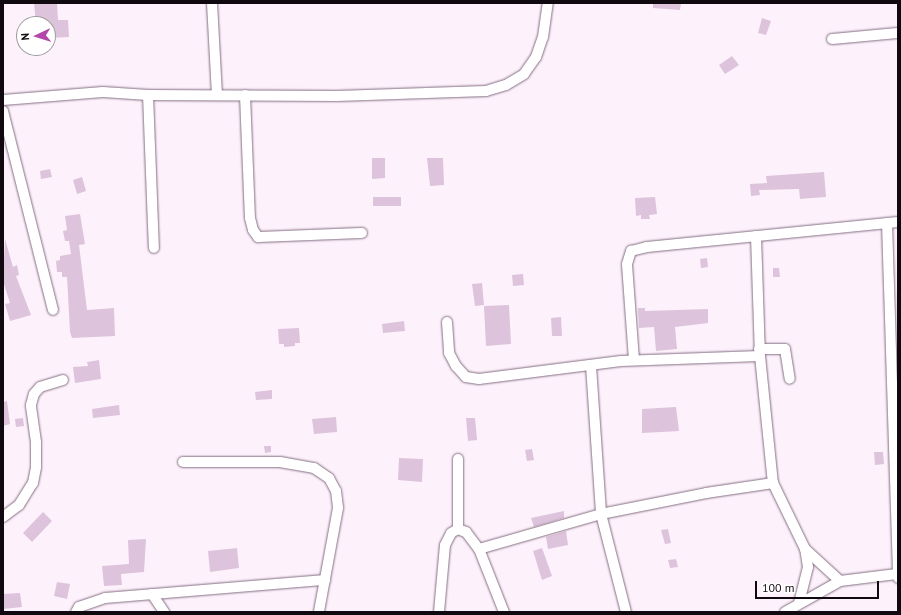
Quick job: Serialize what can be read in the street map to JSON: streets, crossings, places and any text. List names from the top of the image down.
{
  "scale_bar": "100 m",
  "north": "left"
}
